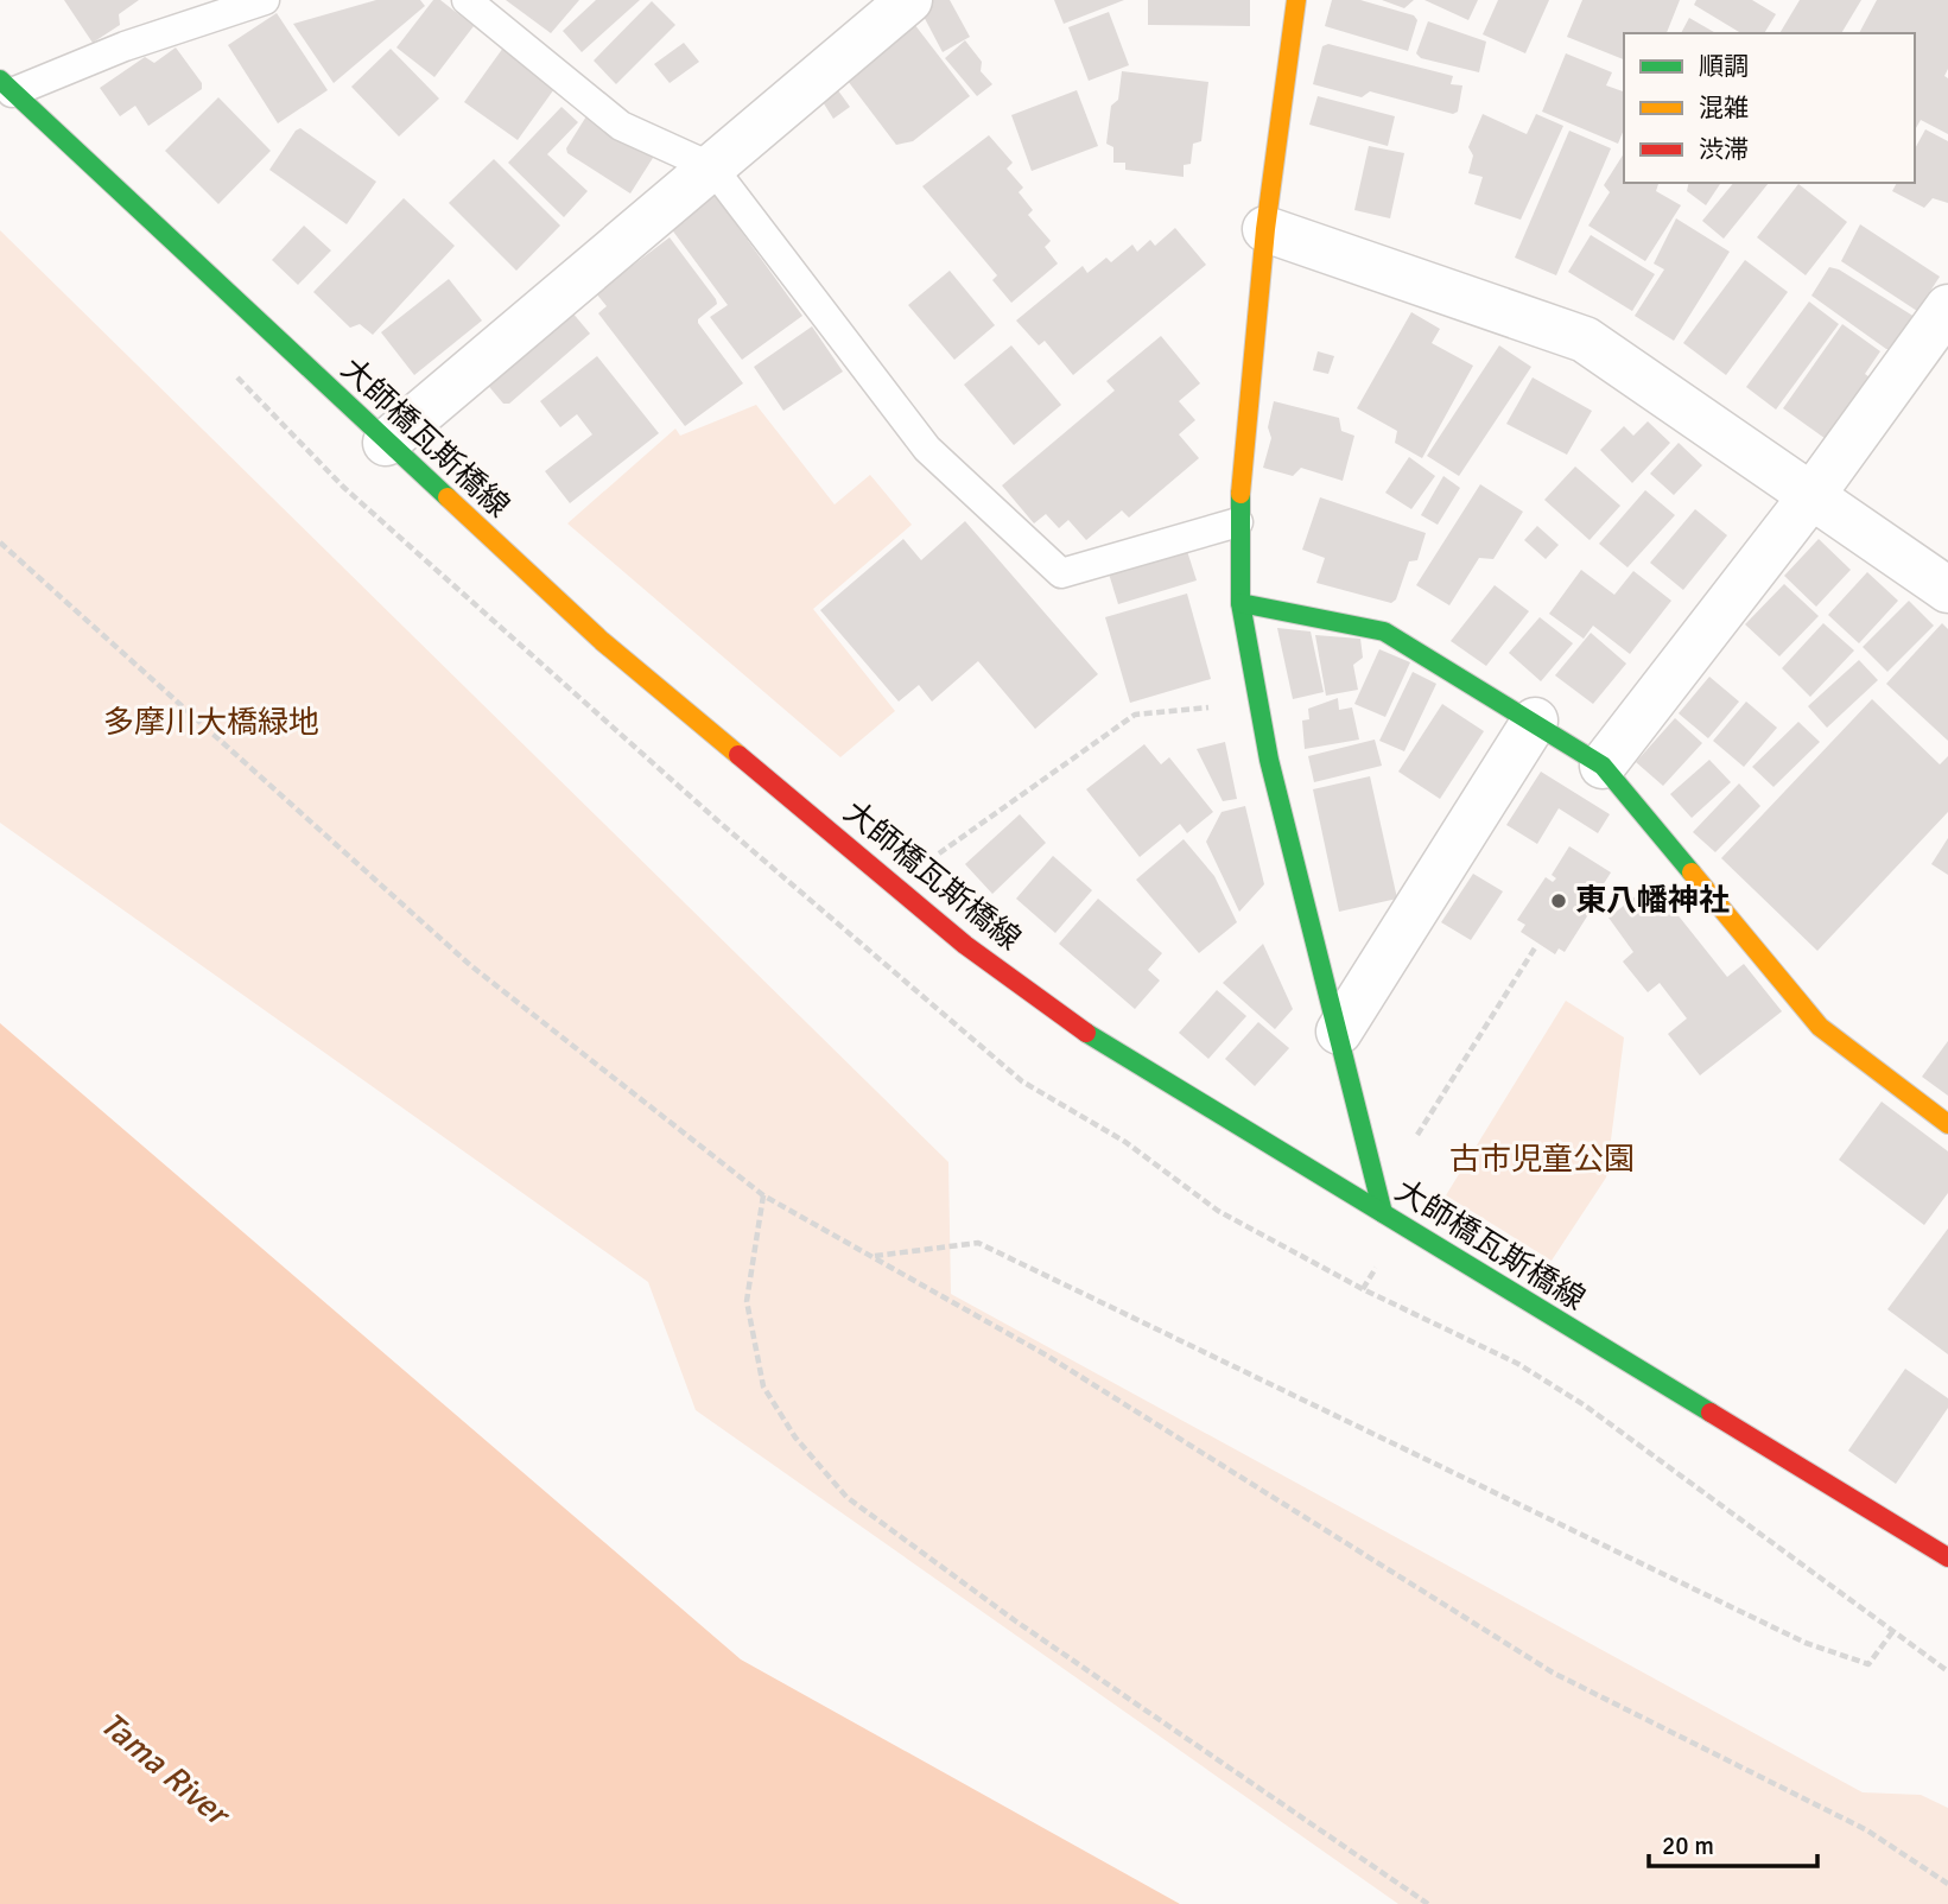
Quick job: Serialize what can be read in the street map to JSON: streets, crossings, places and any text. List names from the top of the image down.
{
  "streets": {
    "street": ["大師橋瓦斯橋線"]
  },
  "water": ["Tama River"],
  "parks": ["多摩川大橋緑地", "古市児童公園"],
  "places": ["東八幡神社"],
  "legend": ["順調", "混雑", "渋滞"],
  "scale_bar": "20 m"
}
